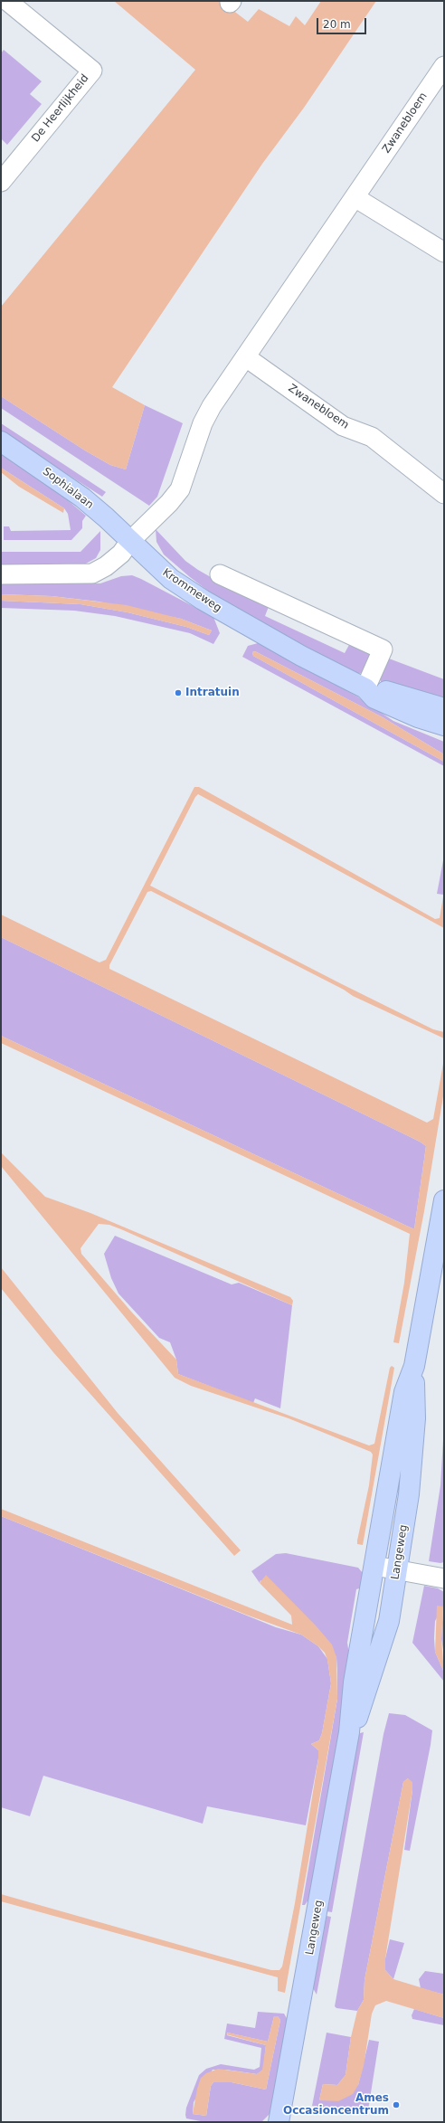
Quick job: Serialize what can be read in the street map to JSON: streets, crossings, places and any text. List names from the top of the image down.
{
  "streets": {
    "main road": ["Sophialaan", "Krommeweg", "Langeweg"],
    "street": ["De Heerlijkheid", "Zwanebloem"]
  },
  "crossings": [
    ["Zwanebloem", "Sophialaan"],
    ["Zwanebloem", "Krommeweg"],
    ["Sophialaan", "Krommeweg"]
  ],
  "places": ["Intratuin", "Ames Occasioncentrum"],
  "scale_bar": "20 m"
}
